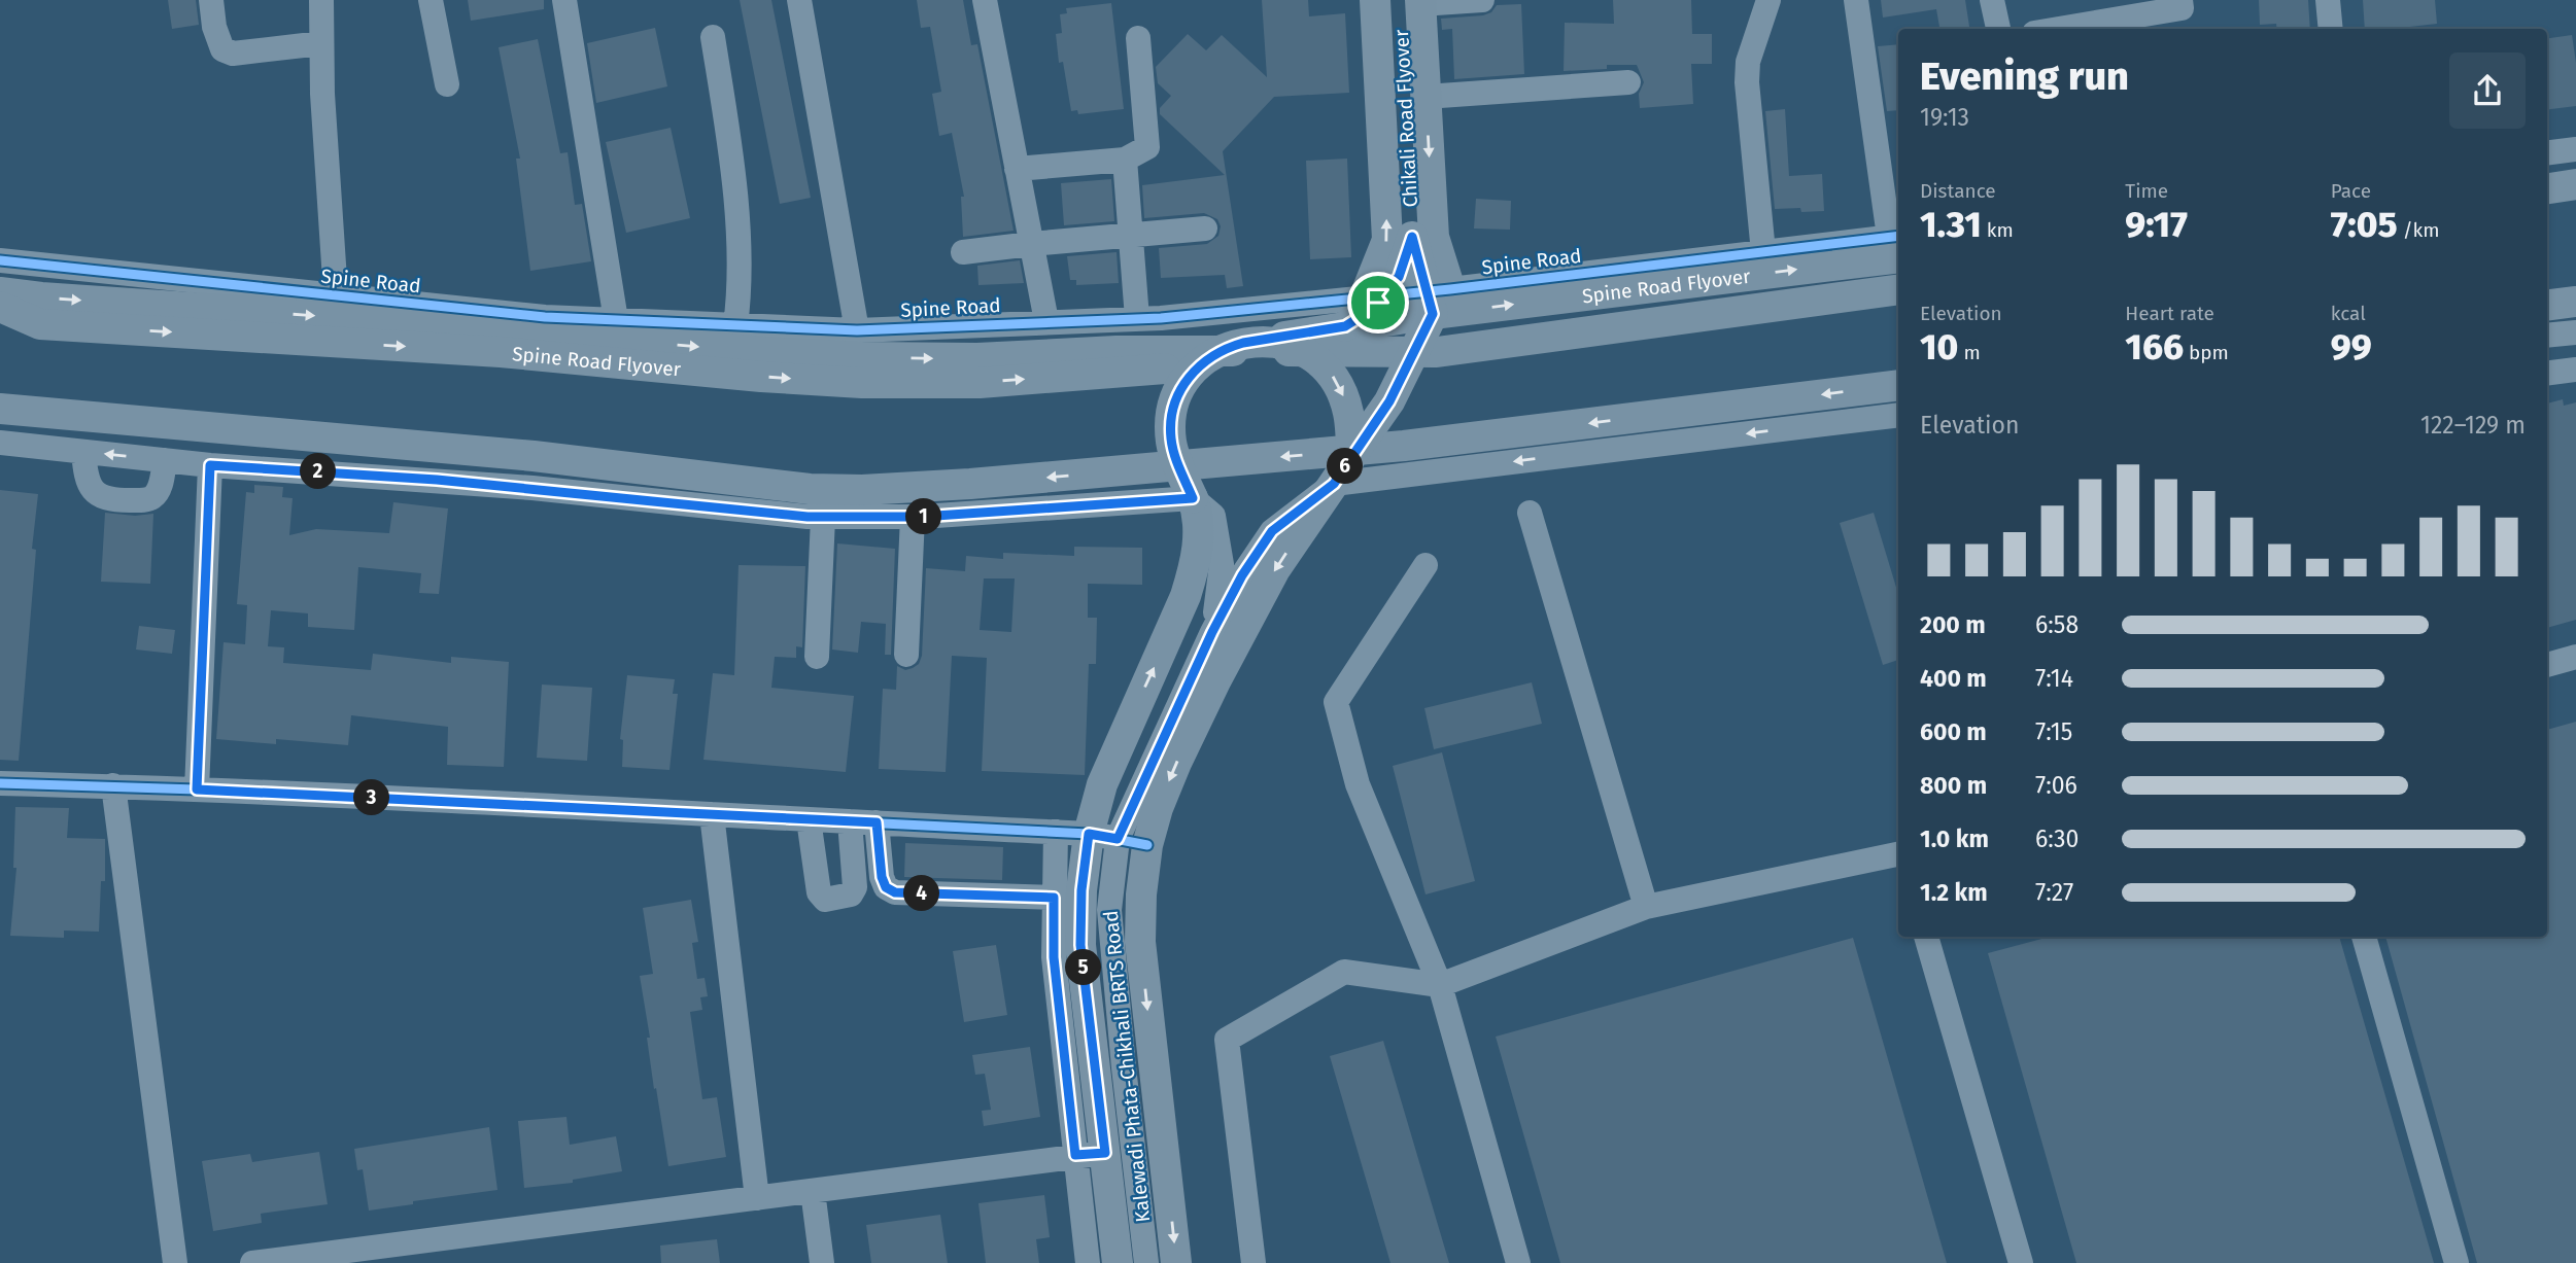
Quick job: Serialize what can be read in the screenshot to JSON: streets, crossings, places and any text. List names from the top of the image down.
{
  "streets": {
    "main road": ["Chikali Road Flyover", "Spine Road", "Spine Road Flyover"],
    "street": ["Kalewadi Phata-Chikhali BRTS Road"]
  },
  "crossings": [
    ["Chikali Road Flyover", "Spine Road"],
    ["Chikali Road Flyover", "Spine Road Flyover"],
    ["Spine Road", "Spine Road Flyover"],
    ["Spine Road Flyover", "Kalewadi Phata-Chikhali BRTS Road"]
  ],
  "page": {
    "heading": ["Evening run", "19:13"],
    "stats": [
      ["Distance", "1.31 km"],
      ["Time", "9:17"],
      ["Pace", "7:05 /km"],
      ["Elevation", "10 m"],
      ["Heart rate", "166 bpm"],
      ["kcal", "99"]
    ],
    "chart": ["Elevation", "122–129 m"],
    "pins": [
      "6",
      "2",
      "1",
      "3",
      "4",
      "5"
    ],
    "list": [
      {
        "name": "200 m",
        "note": "6:58"
      },
      {
        "name": "400 m",
        "note": "7:14"
      },
      {
        "name": "600 m",
        "note": "7:15"
      },
      {
        "name": "800 m",
        "note": "7:06"
      },
      {
        "name": "1.0 km",
        "note": "6:30"
      },
      {
        "name": "1.2 km",
        "note": "7:27"
      }
    ]
  }
}
